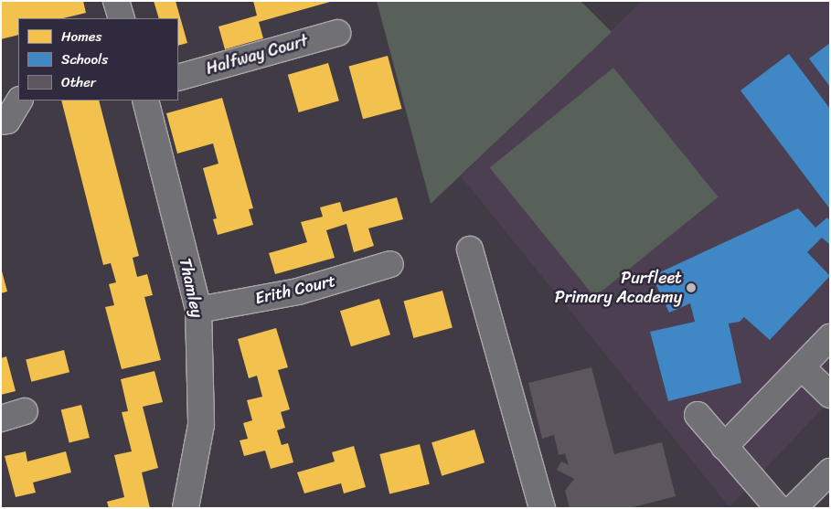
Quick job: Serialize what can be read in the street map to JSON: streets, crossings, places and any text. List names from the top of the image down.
{
  "streets": {
    "street": ["Halfway Court", "Thamley", "Erith Court"]
  },
  "crossings": [
    ["Thamley", "Erith Court"]
  ],
  "places": ["Purfleet Primary Academy"],
  "legend": ["Homes", "Schools", "Other"]
}
